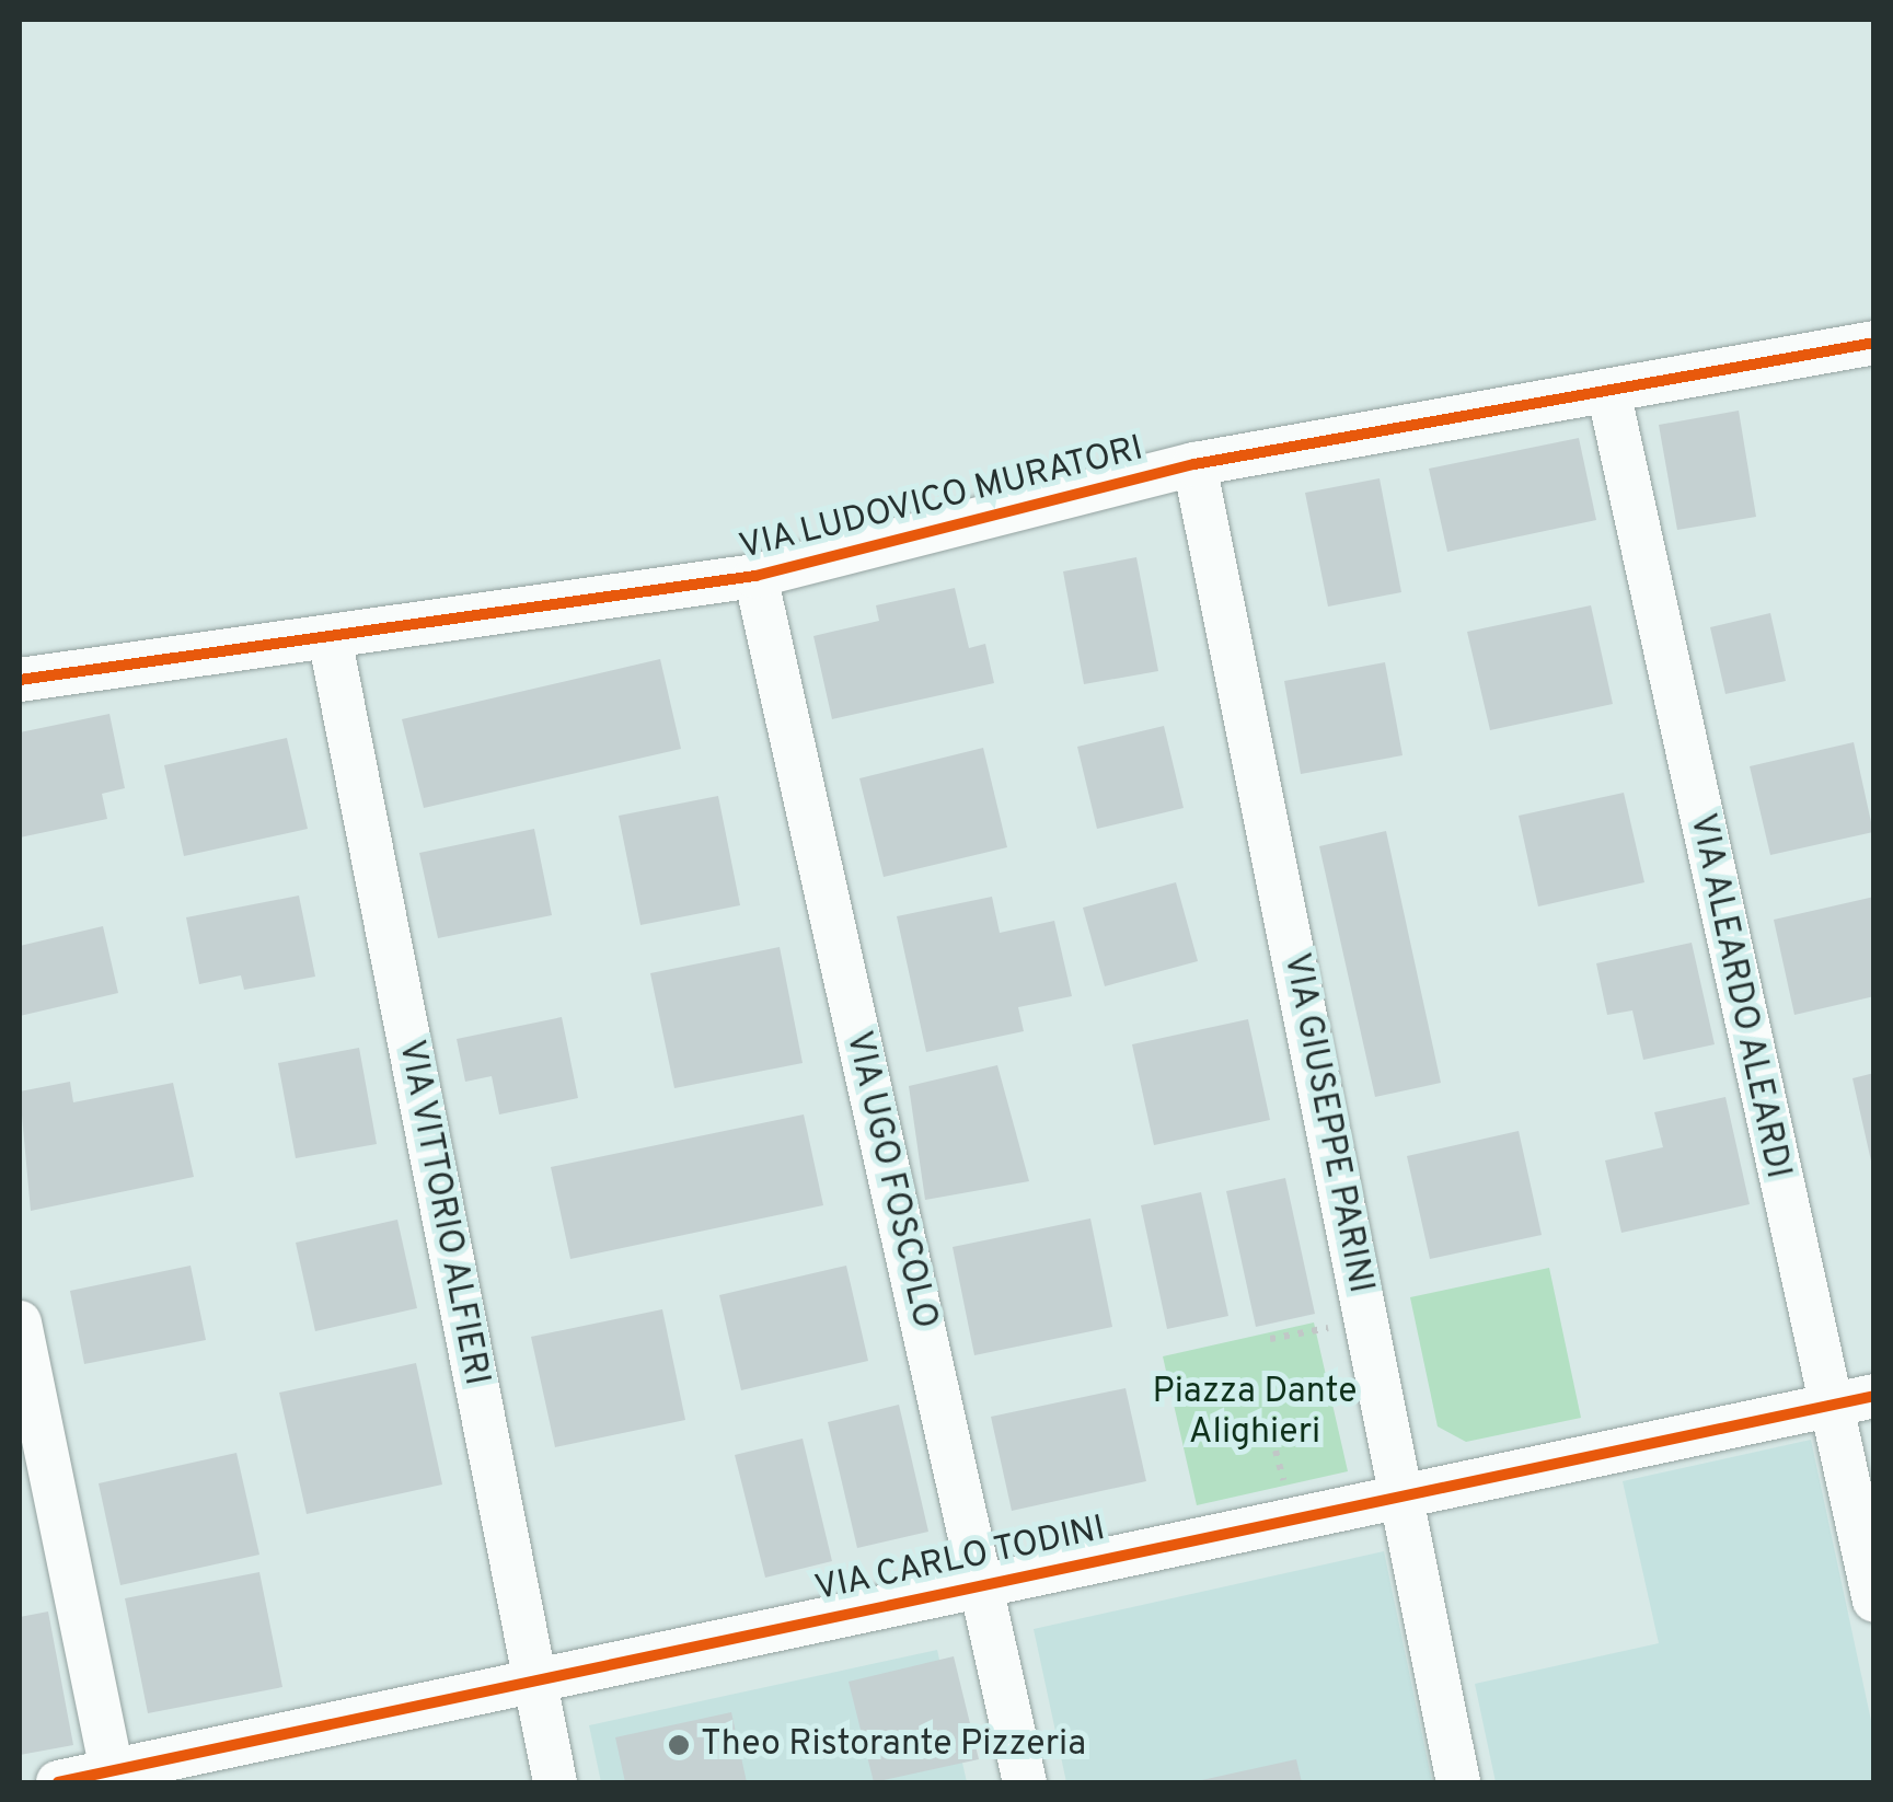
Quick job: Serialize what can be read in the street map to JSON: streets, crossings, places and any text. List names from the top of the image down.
{
  "streets": {
    "street": [
      "VIA LUDOVICO MURATORI",
      "VIA ALEARDO ALEARDI",
      "VIA GIUSEPPE PARINI",
      "VIA UGO FOSCOLO",
      "VIA VITTORIO ALFIERI",
      "VIA CARLO TODINI"
    ]
  },
  "crossings": [
    ["VIA LUDOVICO MURATORI", "VIA ALEARDO ALEARDI"],
    ["VIA LUDOVICO MURATORI", "VIA GIUSEPPE PARINI"],
    ["VIA LUDOVICO MURATORI", "VIA UGO FOSCOLO"],
    ["VIA LUDOVICO MURATORI", "VIA VITTORIO ALFIERI"],
    ["VIA ALEARDO ALEARDI", "VIA CARLO TODINI"],
    ["VIA GIUSEPPE PARINI", "VIA CARLO TODINI"],
    ["VIA UGO FOSCOLO", "VIA CARLO TODINI"],
    ["VIA VITTORIO ALFIERI", "VIA CARLO TODINI"]
  ],
  "parks": ["Piazza Dante Alighieri"],
  "places": ["Theo Ristorante Pizzeria"]
}
